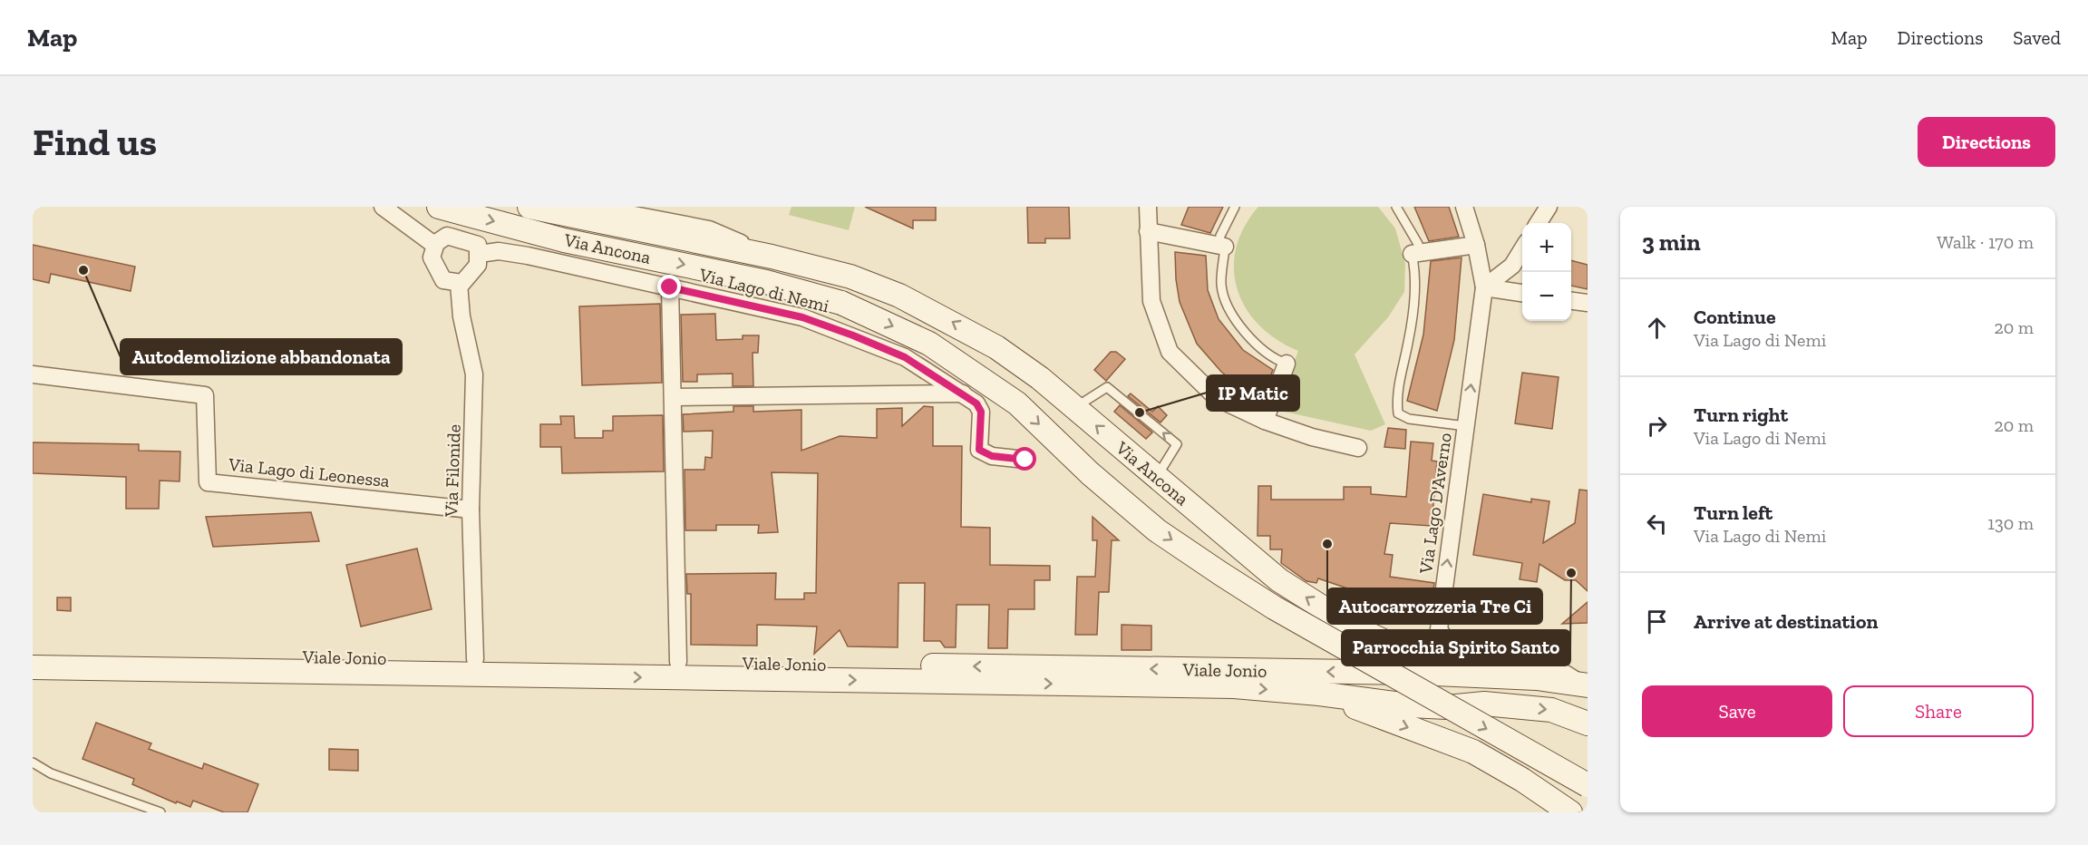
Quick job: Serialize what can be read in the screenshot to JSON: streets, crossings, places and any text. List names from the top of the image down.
{
  "streets": {
    "main road": ["Via Ancona", "Viale Jonio"],
    "street": [
      "Via Lago di Nemi",
      "Via Filonide",
      "Via Lago di Leonessa",
      "Via Lago D'Averno"
    ]
  },
  "crossings": [
    ["Via Ancona", "Viale Jonio"],
    ["Via Lago di Nemi", "Via Filonide"],
    ["Via Filonide", "Via Lago di Leonessa"],
    ["Via Filonide", "Viale Jonio"]
  ],
  "one_way": ["Via Lago D'Averno"],
  "places": [
    "Autodemolizione abbandonata",
    "IP Matic",
    "Autocarrozzeria Tre Ci",
    "Parrocchia Spirito Santo"
  ],
  "page": {
    "header": "Map",
    "nav": ["Map", "Directions", "Saved"],
    "buttons": [
      "Directions",
      ["Save", "Share"]
    ],
    "title": "Find us",
    "heading": ["3 min", "Walk · 170 m"],
    "map_buttons": ["+", "−"],
    "list": [
      ["Continue", "Via Lago di Nemi", "20 m"],
      ["Turn right", "Via Lago di Nemi", "20 m"],
      ["Turn left", "Via Lago di Nemi", "130 m"],
      "Arrive at destination"
    ]
  }
}
